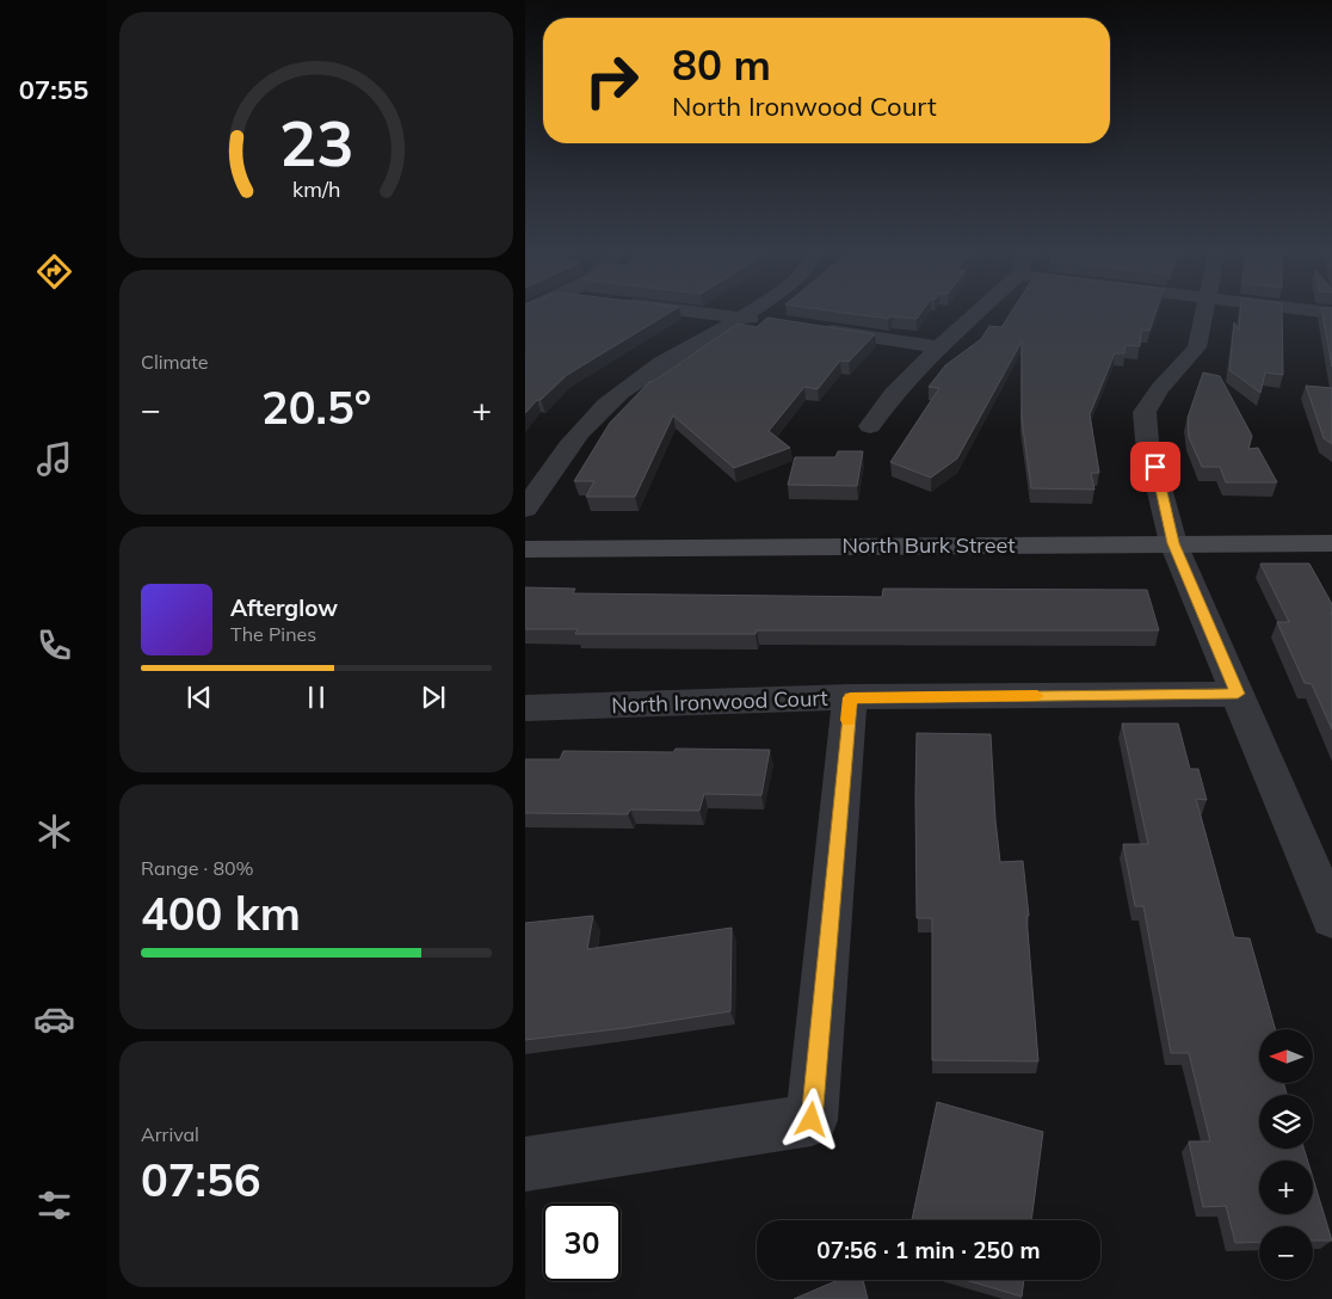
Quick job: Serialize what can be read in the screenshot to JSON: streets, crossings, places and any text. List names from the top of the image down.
{
  "streets": {
    "street": ["North Burk Street", "North Ironwood Court"]
  },
  "north": "left",
  "page": {
    "tabs": "07:55",
    "turn": ["80 m", "North Ironwood Court"],
    "tile": [
      "Climate",
      ["Range · 80%", "400 km"],
      ["Arrival", "07:56"]
    ],
    "heat": ["−", "20.5°", "+"],
    "song": ["Afterglow", "The Pines"],
    "map_buttons": ["+", "−"],
    "limit": "30",
    "trip": "07:56 · 1 min · 250 m",
    "gauge": ["23", "km/h"]
  }
}
